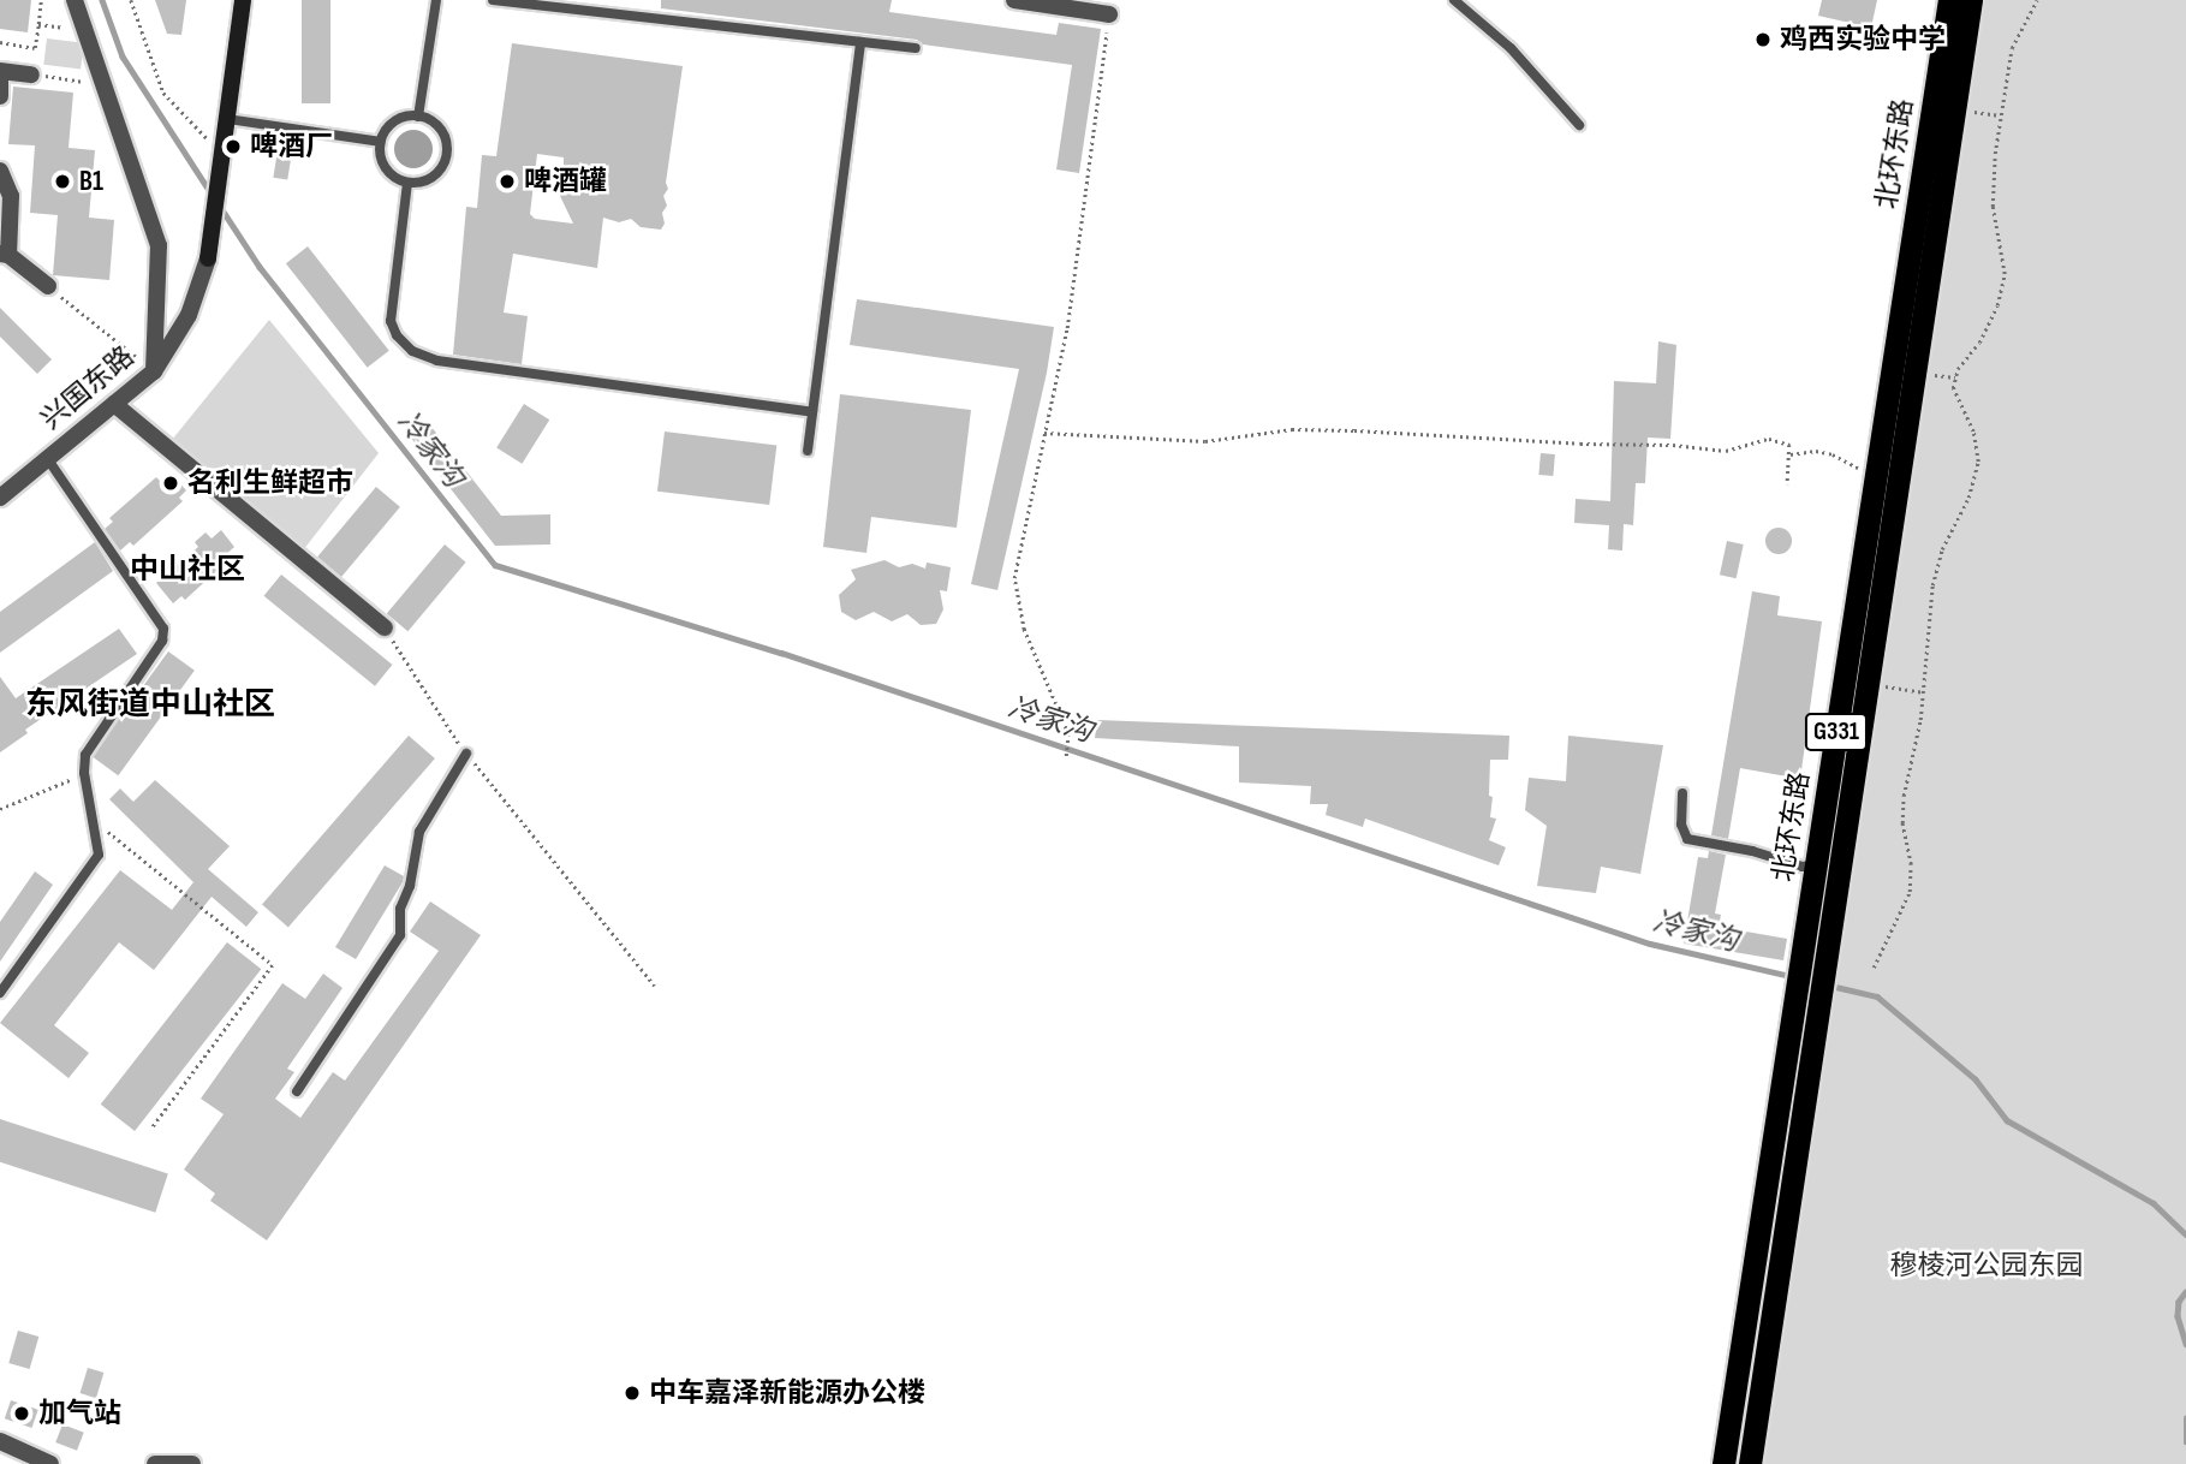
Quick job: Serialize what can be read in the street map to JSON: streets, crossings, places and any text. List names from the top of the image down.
{
  "streets": {
    "highway": ["北环东路", "G331"],
    "street": ["兴国东路"]
  },
  "districts": ["中山社区", "东风街道中山社区"],
  "water": ["冷家沟"],
  "parks": ["穆棱河公园东园"],
  "places": [
    "鸡西实验中学",
    "啤酒厂",
    "B1",
    "啤酒罐",
    "名利生鲜超市",
    "中车嘉泽新能源办公楼",
    "加气站"
  ]
}
